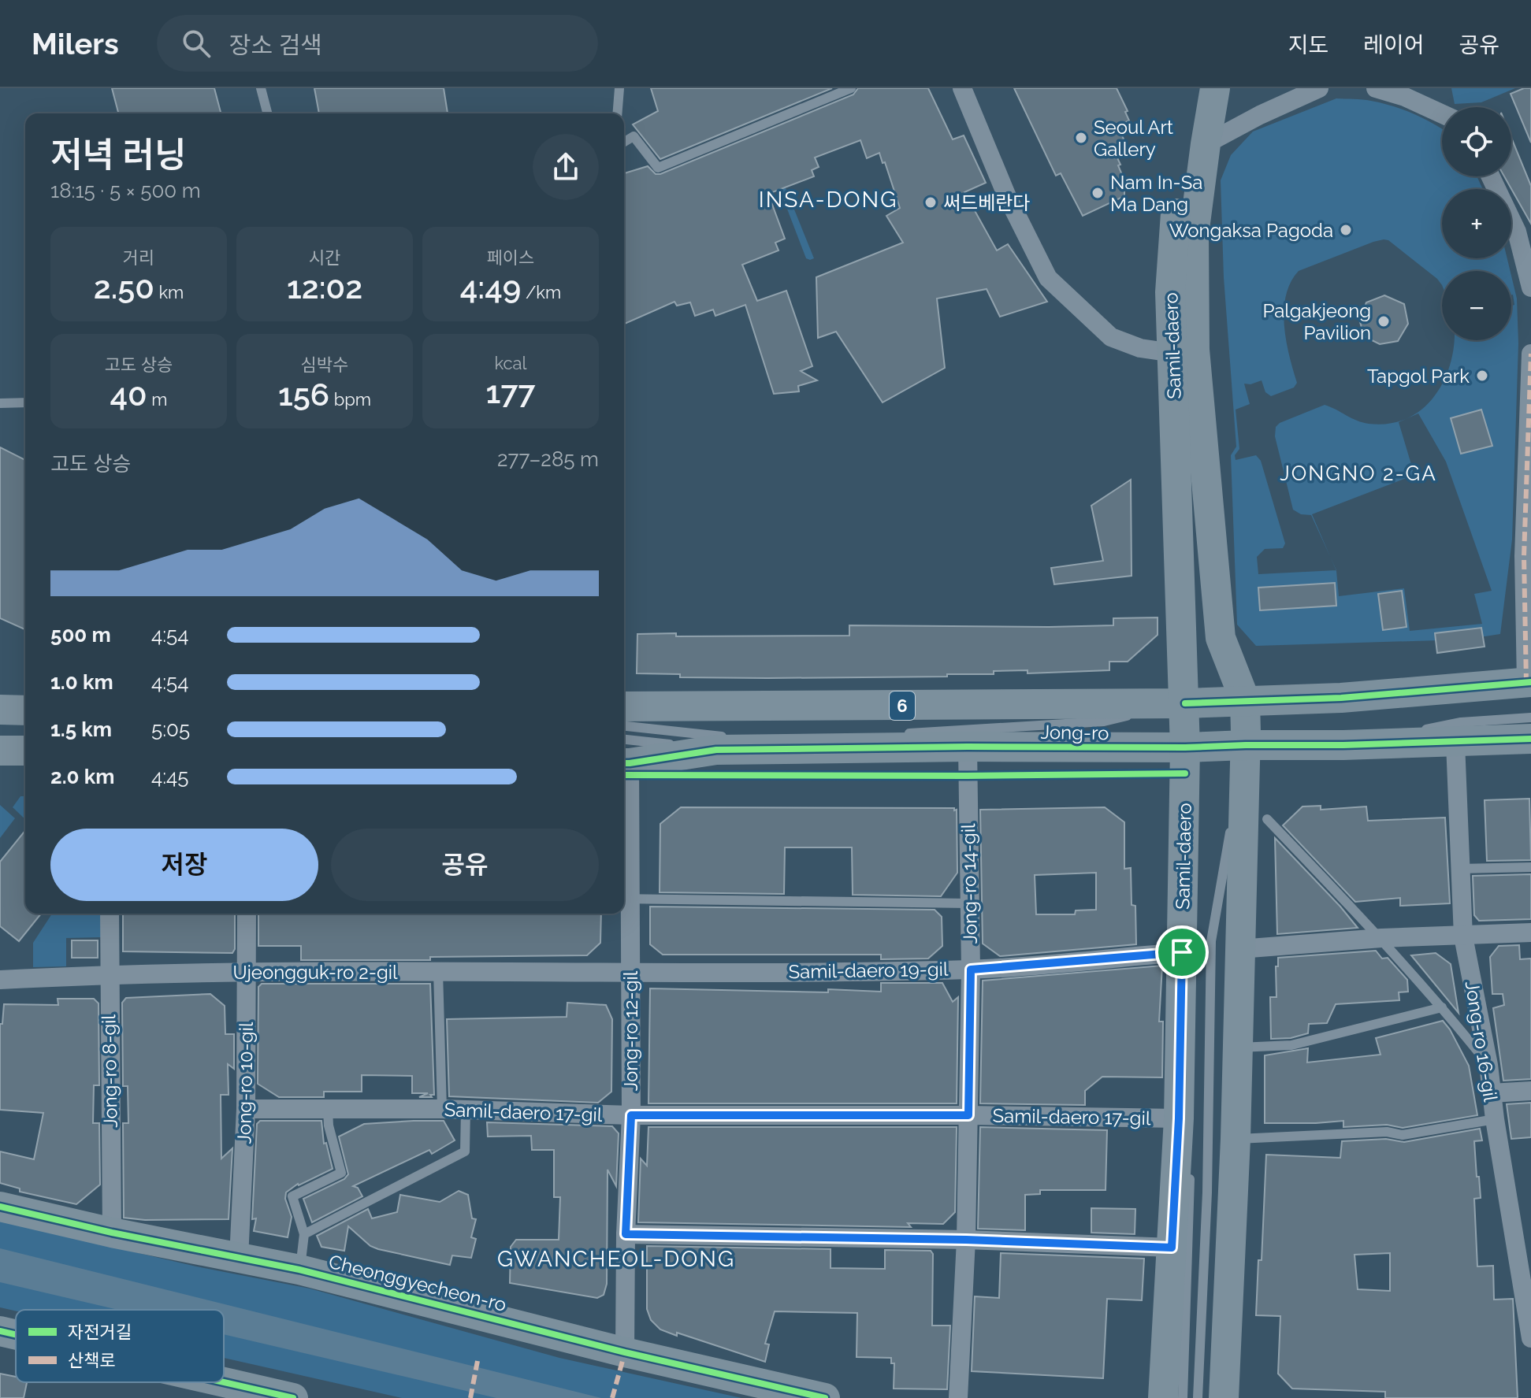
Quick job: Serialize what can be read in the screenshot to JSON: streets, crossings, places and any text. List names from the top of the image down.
{
  "streets": {
    "main road": [
      "Samil-daero",
      "6",
      "Jong-ro",
      "Cheonggyecheon-ro"
    ],
    "street": [
      "Jong-ro 14-gil",
      "Samil-daero 19-gil",
      "Ujeongguk-ro 2-gil",
      "Jong-ro 12-gil",
      "Jong-ro 16-gil",
      "Jong-ro 8-gil",
      "Jong-ro 10-gil",
      "Samil-daero 17-gil"
    ]
  },
  "crossings": [
    ["Samil-daero", "Jong-ro"],
    ["Samil-daero", "Samil-daero 19-gil"],
    ["Samil-daero", "Samil-daero 17-gil"],
    ["Jong-ro", "Jong-ro 14-gil"],
    ["Jong-ro", "Jong-ro 16-gil"],
    ["Jong-ro 14-gil", "Samil-daero 19-gil"],
    ["Jong-ro 14-gil", "Samil-daero 17-gil"],
    ["Samil-daero 19-gil", "Ujeongguk-ro 2-gil"],
    ["Samil-daero 19-gil", "Jong-ro 12-gil"],
    ["Ujeongguk-ro 2-gil", "Jong-ro 12-gil"],
    ["Ujeongguk-ro 2-gil", "Jong-ro 8-gil"],
    ["Ujeongguk-ro 2-gil", "Jong-ro 10-gil"],
    ["Jong-ro 12-gil", "Samil-daero 17-gil"],
    ["Jong-ro 12-gil", "Cheonggyecheon-ro"],
    ["Jong-ro 8-gil", "Cheonggyecheon-ro"],
    ["Jong-ro 10-gil", "Samil-daero 17-gil"],
    ["Jong-ro 10-gil", "Cheonggyecheon-ro"]
  ],
  "districts": ["INSA-DONG", "JONGNO 2-GA", "GWANCHEOL-DONG"],
  "places": [
    "Seoul Art Gallery",
    "Nam In-Sa Ma Dang",
    "써드베란다",
    "Wongaksa Pagoda",
    "Palgakjeong Pavilion",
    "Tapgol Park"
  ],
  "legend": ["자전거길", "산책로"],
  "page": {
    "header": "Milers",
    "search": "장소 검색",
    "nav": ["지도", "레이어", "공유"],
    "map_buttons": ["+", "−"],
    "heading": ["저녁 러닝", "18:15 · 5 × 500 m"],
    "stats": [
      ["거리", "2.50 km"],
      ["시간", "12:02"],
      ["페이스", "4:49 /km"],
      ["고도 상승", "40 m"],
      ["심박수", "156 bpm"],
      ["kcal", "177"]
    ],
    "chart": ["고도 상승", "277–285 m"],
    "list": [
      {
        "name": "500 m",
        "note": "4:54"
      },
      {
        "name": "1.0 km",
        "note": "4:54"
      },
      {
        "name": "1.5 km",
        "note": "5:05"
      },
      {
        "name": "2.0 km",
        "note": "4:45"
      }
    ],
    "buttons": ["저장", "공유"]
  }
}
